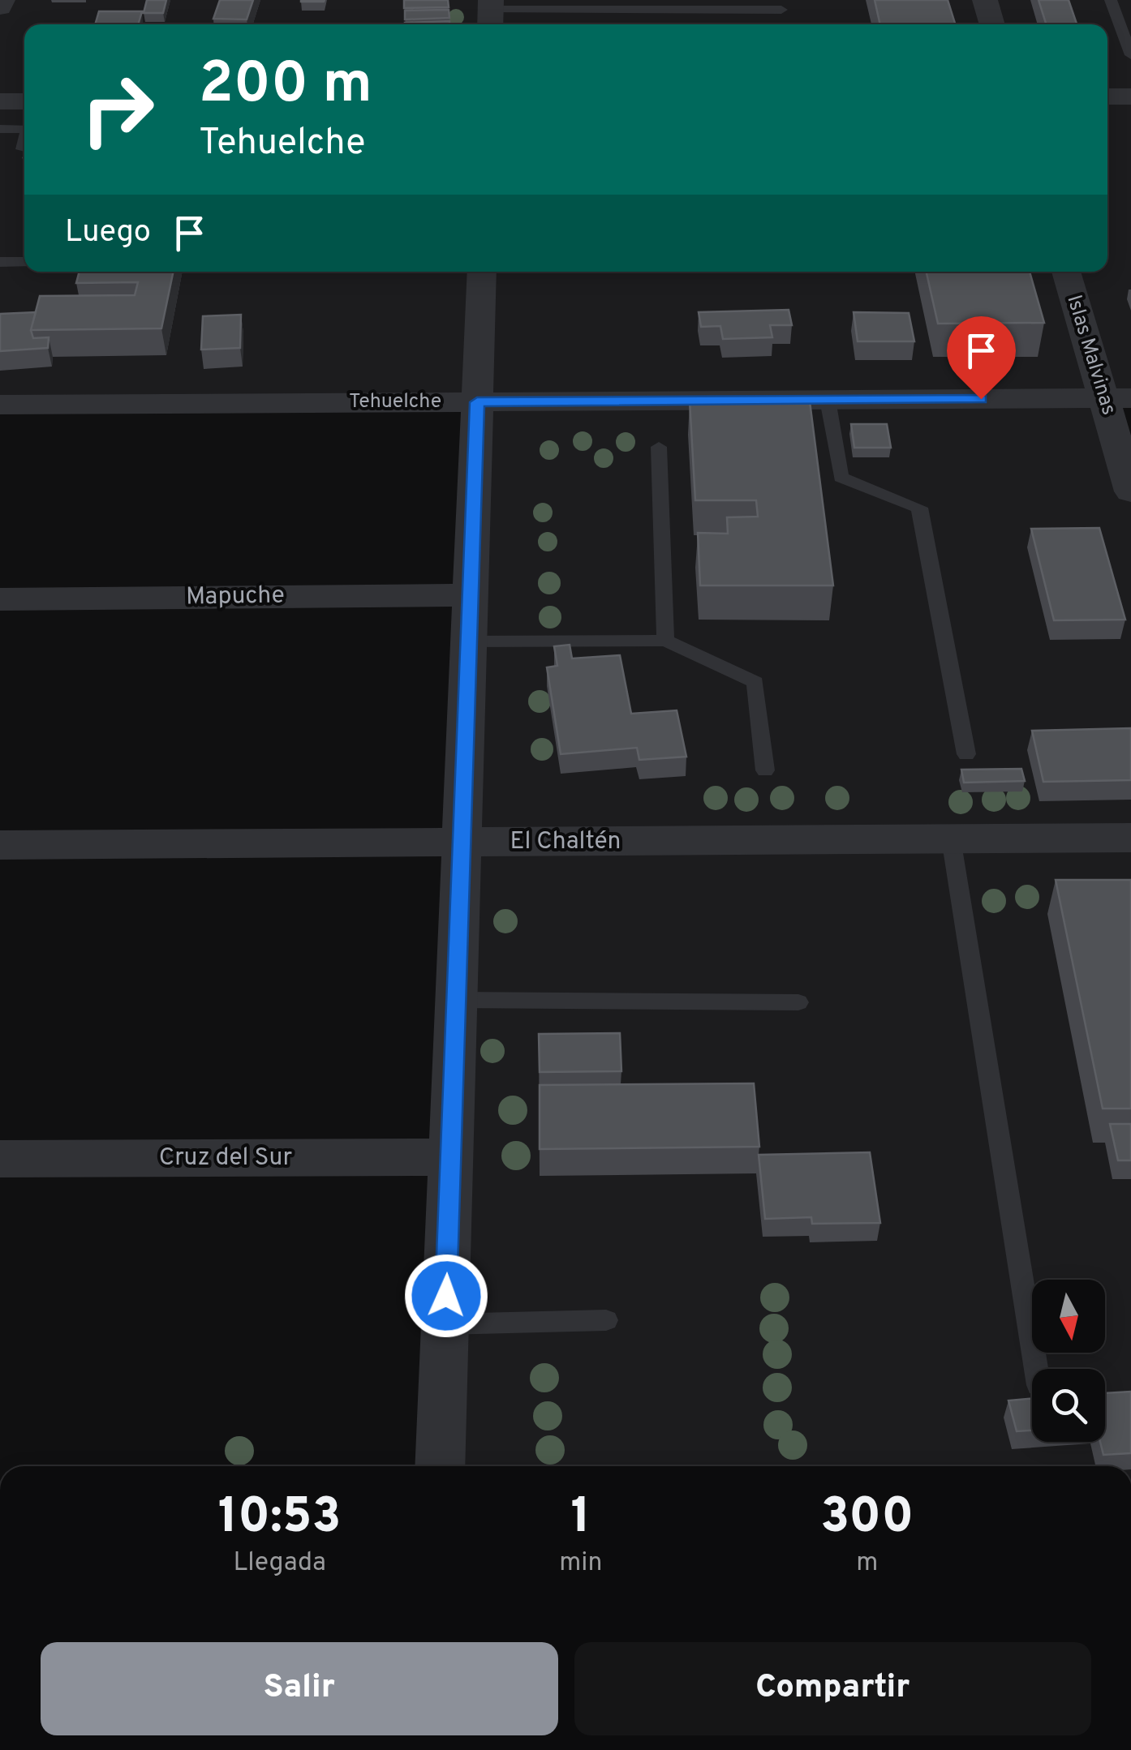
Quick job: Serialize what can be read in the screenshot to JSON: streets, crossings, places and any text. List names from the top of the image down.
{
  "streets": {
    "street": [
      "Islas Malvinas",
      "Tehuelche",
      "Mapuche",
      "El Chaltén",
      "Cruz del Sur"
    ]
  },
  "crossings": [
    ["Islas Malvinas", "Tehuelche"]
  ],
  "north": "bottom",
  "page": {
    "turn": ["200 m", "Tehuelche"],
    "then": "Luego",
    "eta": [
      "10:53",
      "Llegada",
      "1",
      "min",
      "300",
      "m"
    ],
    "buttons": ["Salir", "Compartir"]
  }
}
